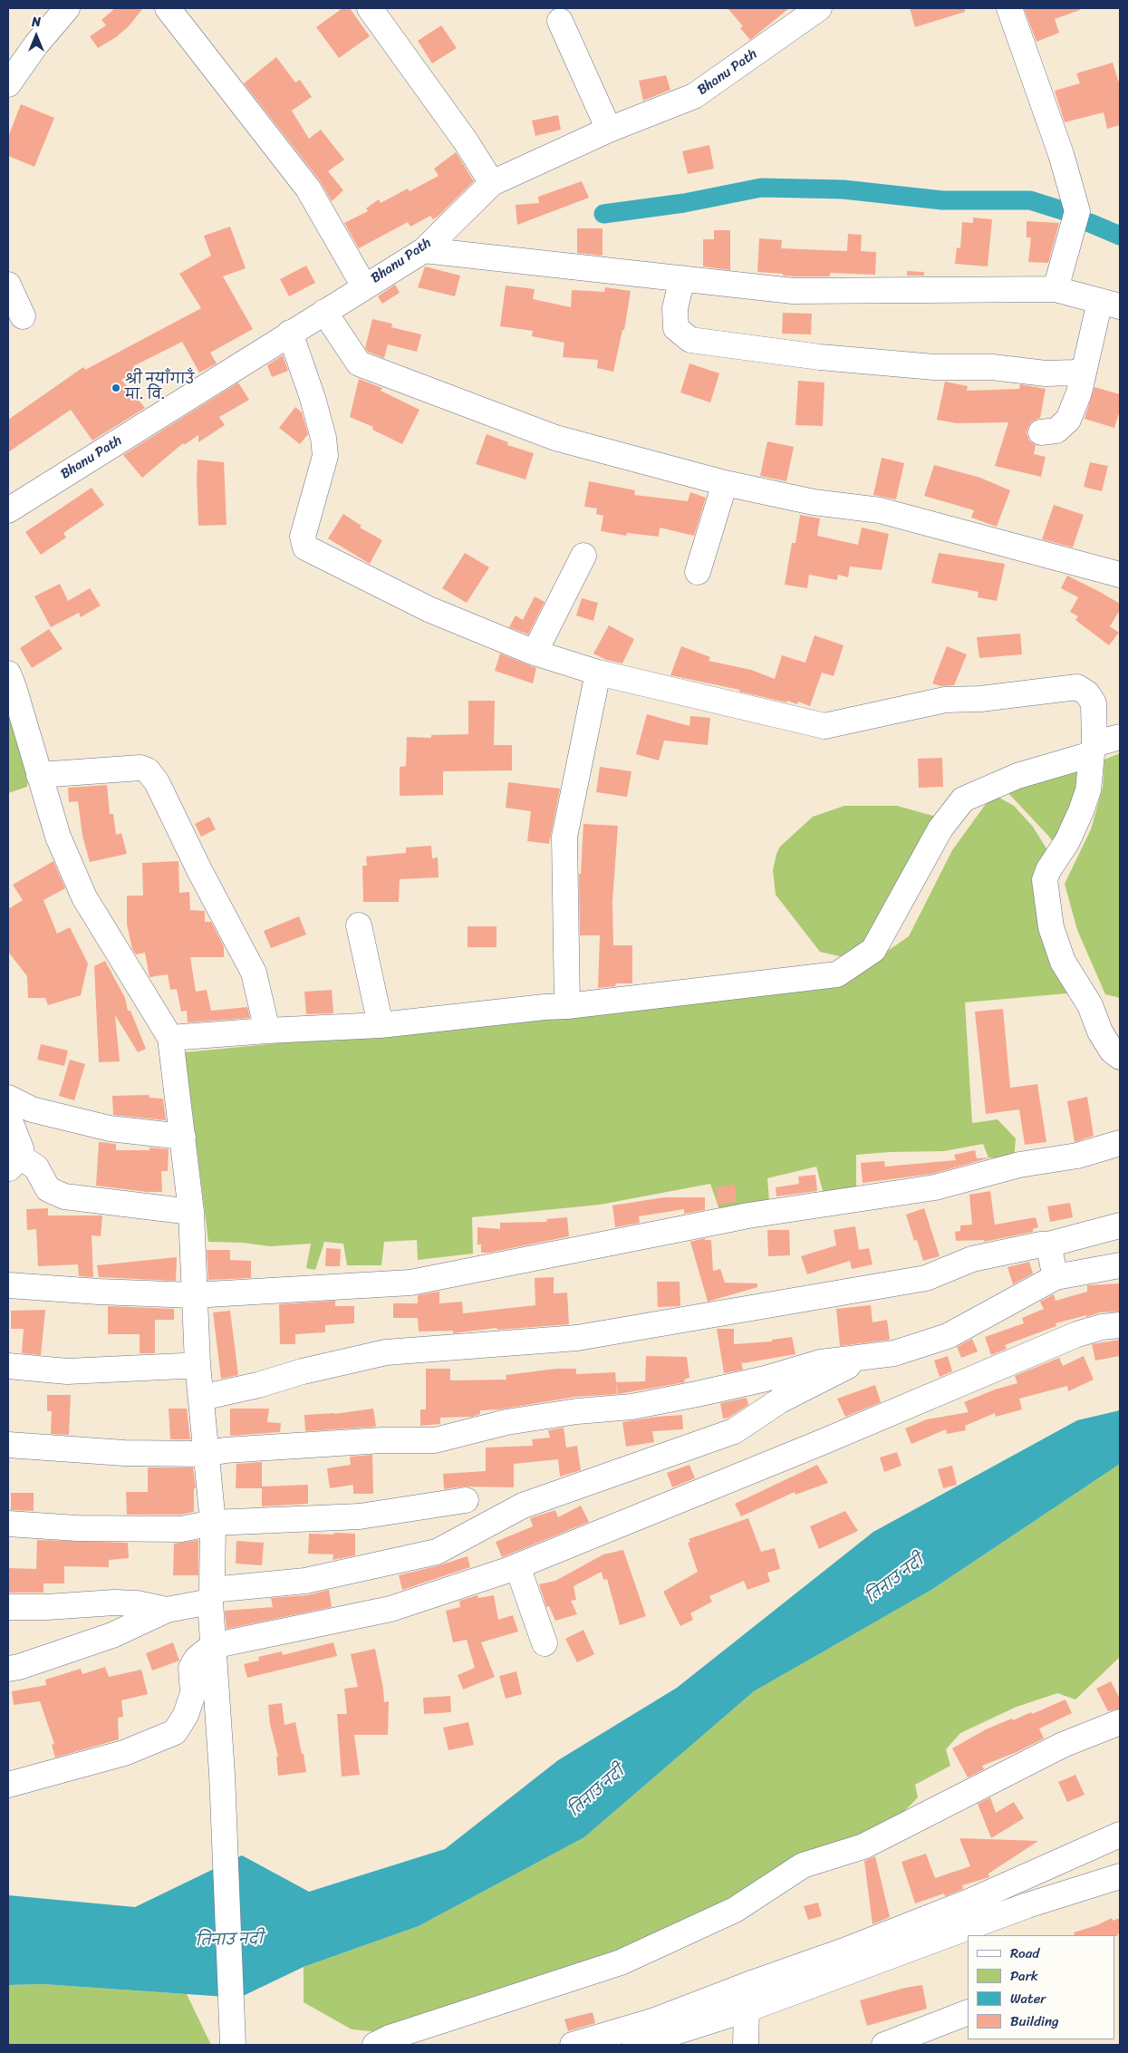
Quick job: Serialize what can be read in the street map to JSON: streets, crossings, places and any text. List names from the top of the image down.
{
  "streets": {
    "street": ["Bhanu Path"]
  },
  "water": ["तिनाउ नदी"],
  "places": ["श्री नयाँगाउँ मा. वि."],
  "legend": [
    "Road",
    "Park",
    "Water",
    "Building"
  ],
  "north": "top"
}
